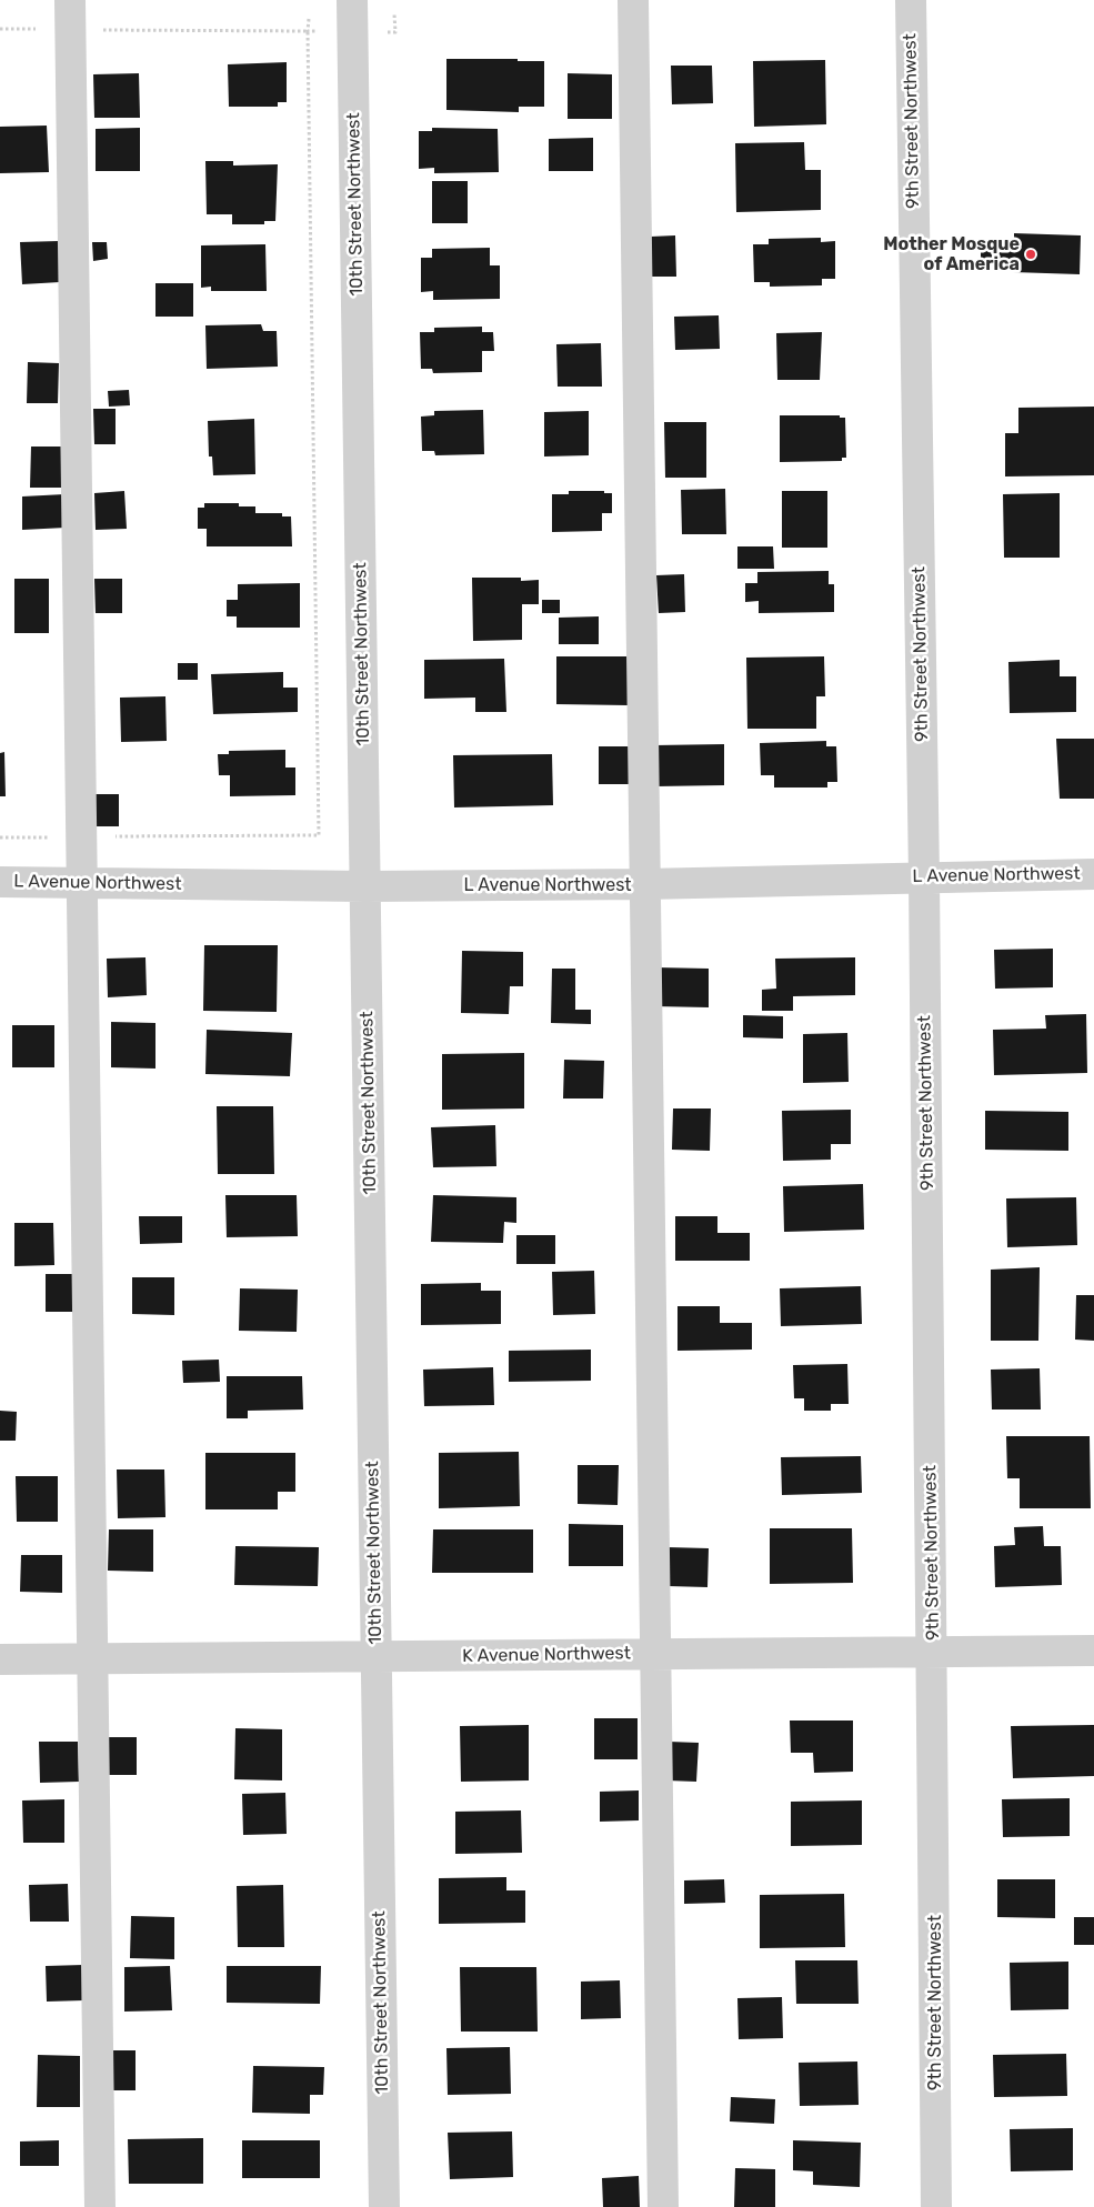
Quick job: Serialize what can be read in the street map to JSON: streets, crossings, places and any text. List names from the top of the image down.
{
  "streets": {
    "street": [
      "9th Street Northwest",
      "10th Street Northwest",
      "L Avenue Northwest",
      "K Avenue Northwest"
    ]
  },
  "crossings": [
    ["9th Street Northwest", "L Avenue Northwest"],
    ["9th Street Northwest", "K Avenue Northwest"],
    ["10th Street Northwest", "L Avenue Northwest"],
    ["10th Street Northwest", "K Avenue Northwest"]
  ],
  "places": ["Mother Mosque of America"]
}
